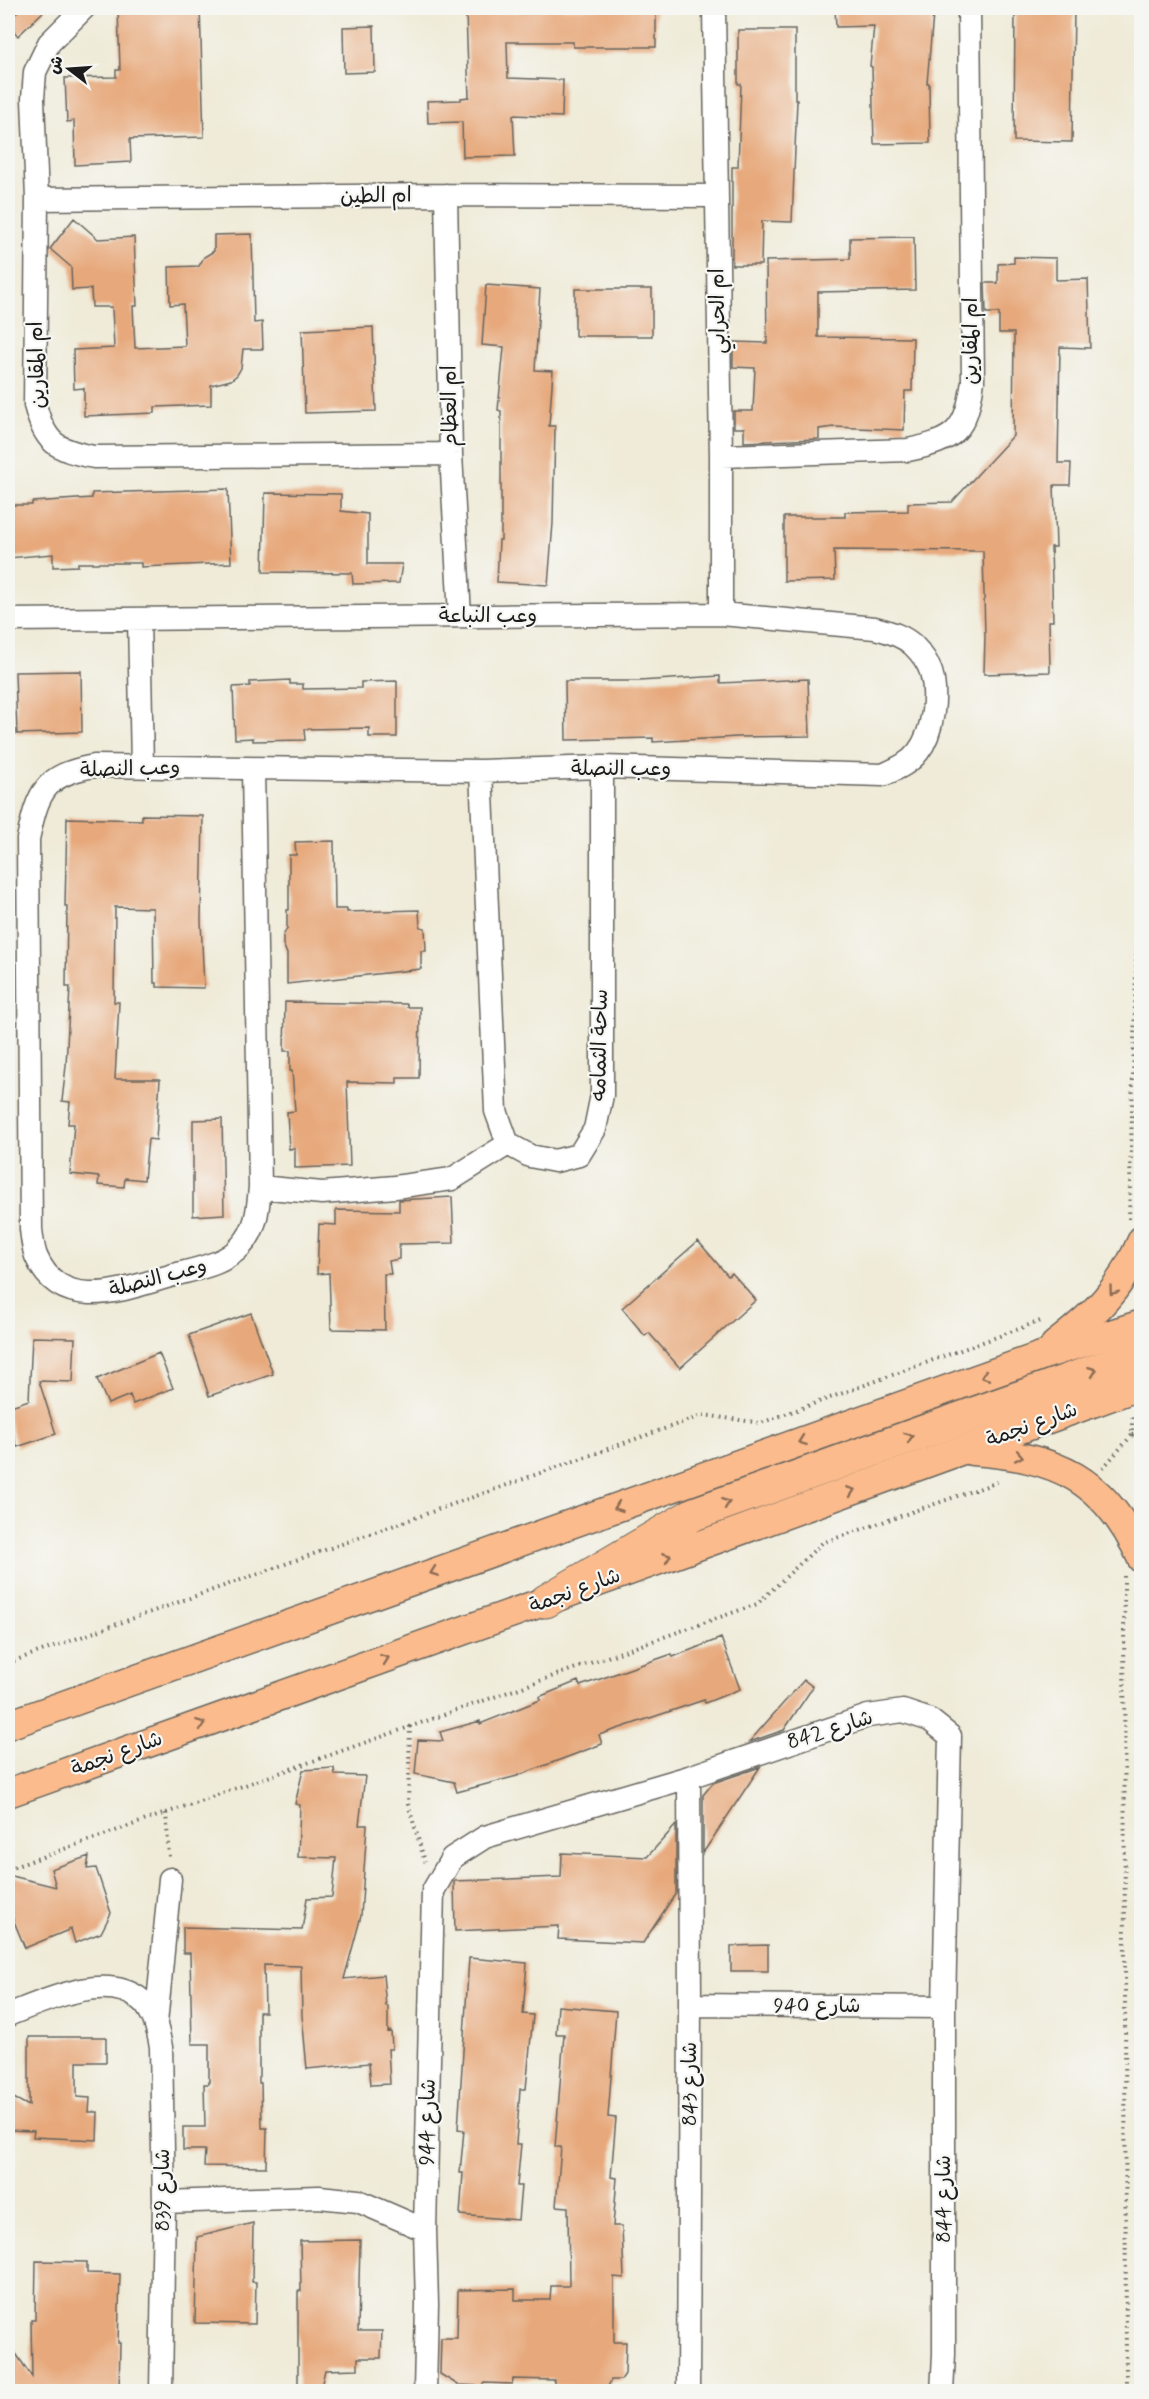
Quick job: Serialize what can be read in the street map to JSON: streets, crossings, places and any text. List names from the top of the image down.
{
  "streets": {
    "main road": ["شارع نجمة"],
    "street": [
      "ام الطين",
      "ام الحرابي",
      "ام المقارين",
      "ام العظام",
      "وعب النباعة",
      "وعب النصلة",
      "ساحة الثمامه",
      "شارع 842",
      "شارع 940",
      "شارع 843",
      "شارع 944",
      "شارع 839",
      "شارع 844"
    ]
  },
  "crossings": [
    ["ام الطين", "ام الحرابي"],
    ["ام الطين", "ام المقارين"],
    ["ام الطين", "ام العظام"],
    ["ام الحرابي", "ام المقارين"],
    ["ام الحرابي", "وعب النباعة"],
    ["ام المقارين", "ام العظام"],
    ["ام العظام", "وعب النباعة"],
    ["وعب النباعة", "وعب النصلة"],
    ["وعب النصلة", "ساحة الثمامه"],
    ["شارع 842", "شارع 940"],
    ["شارع 842", "شارع 843"],
    ["شارع 842", "شارع 944"],
    ["شارع 842", "شارع 844"],
    ["شارع 940", "شارع 843"],
    ["شارع 940", "شارع 844"]
  ],
  "north": "left"
}
